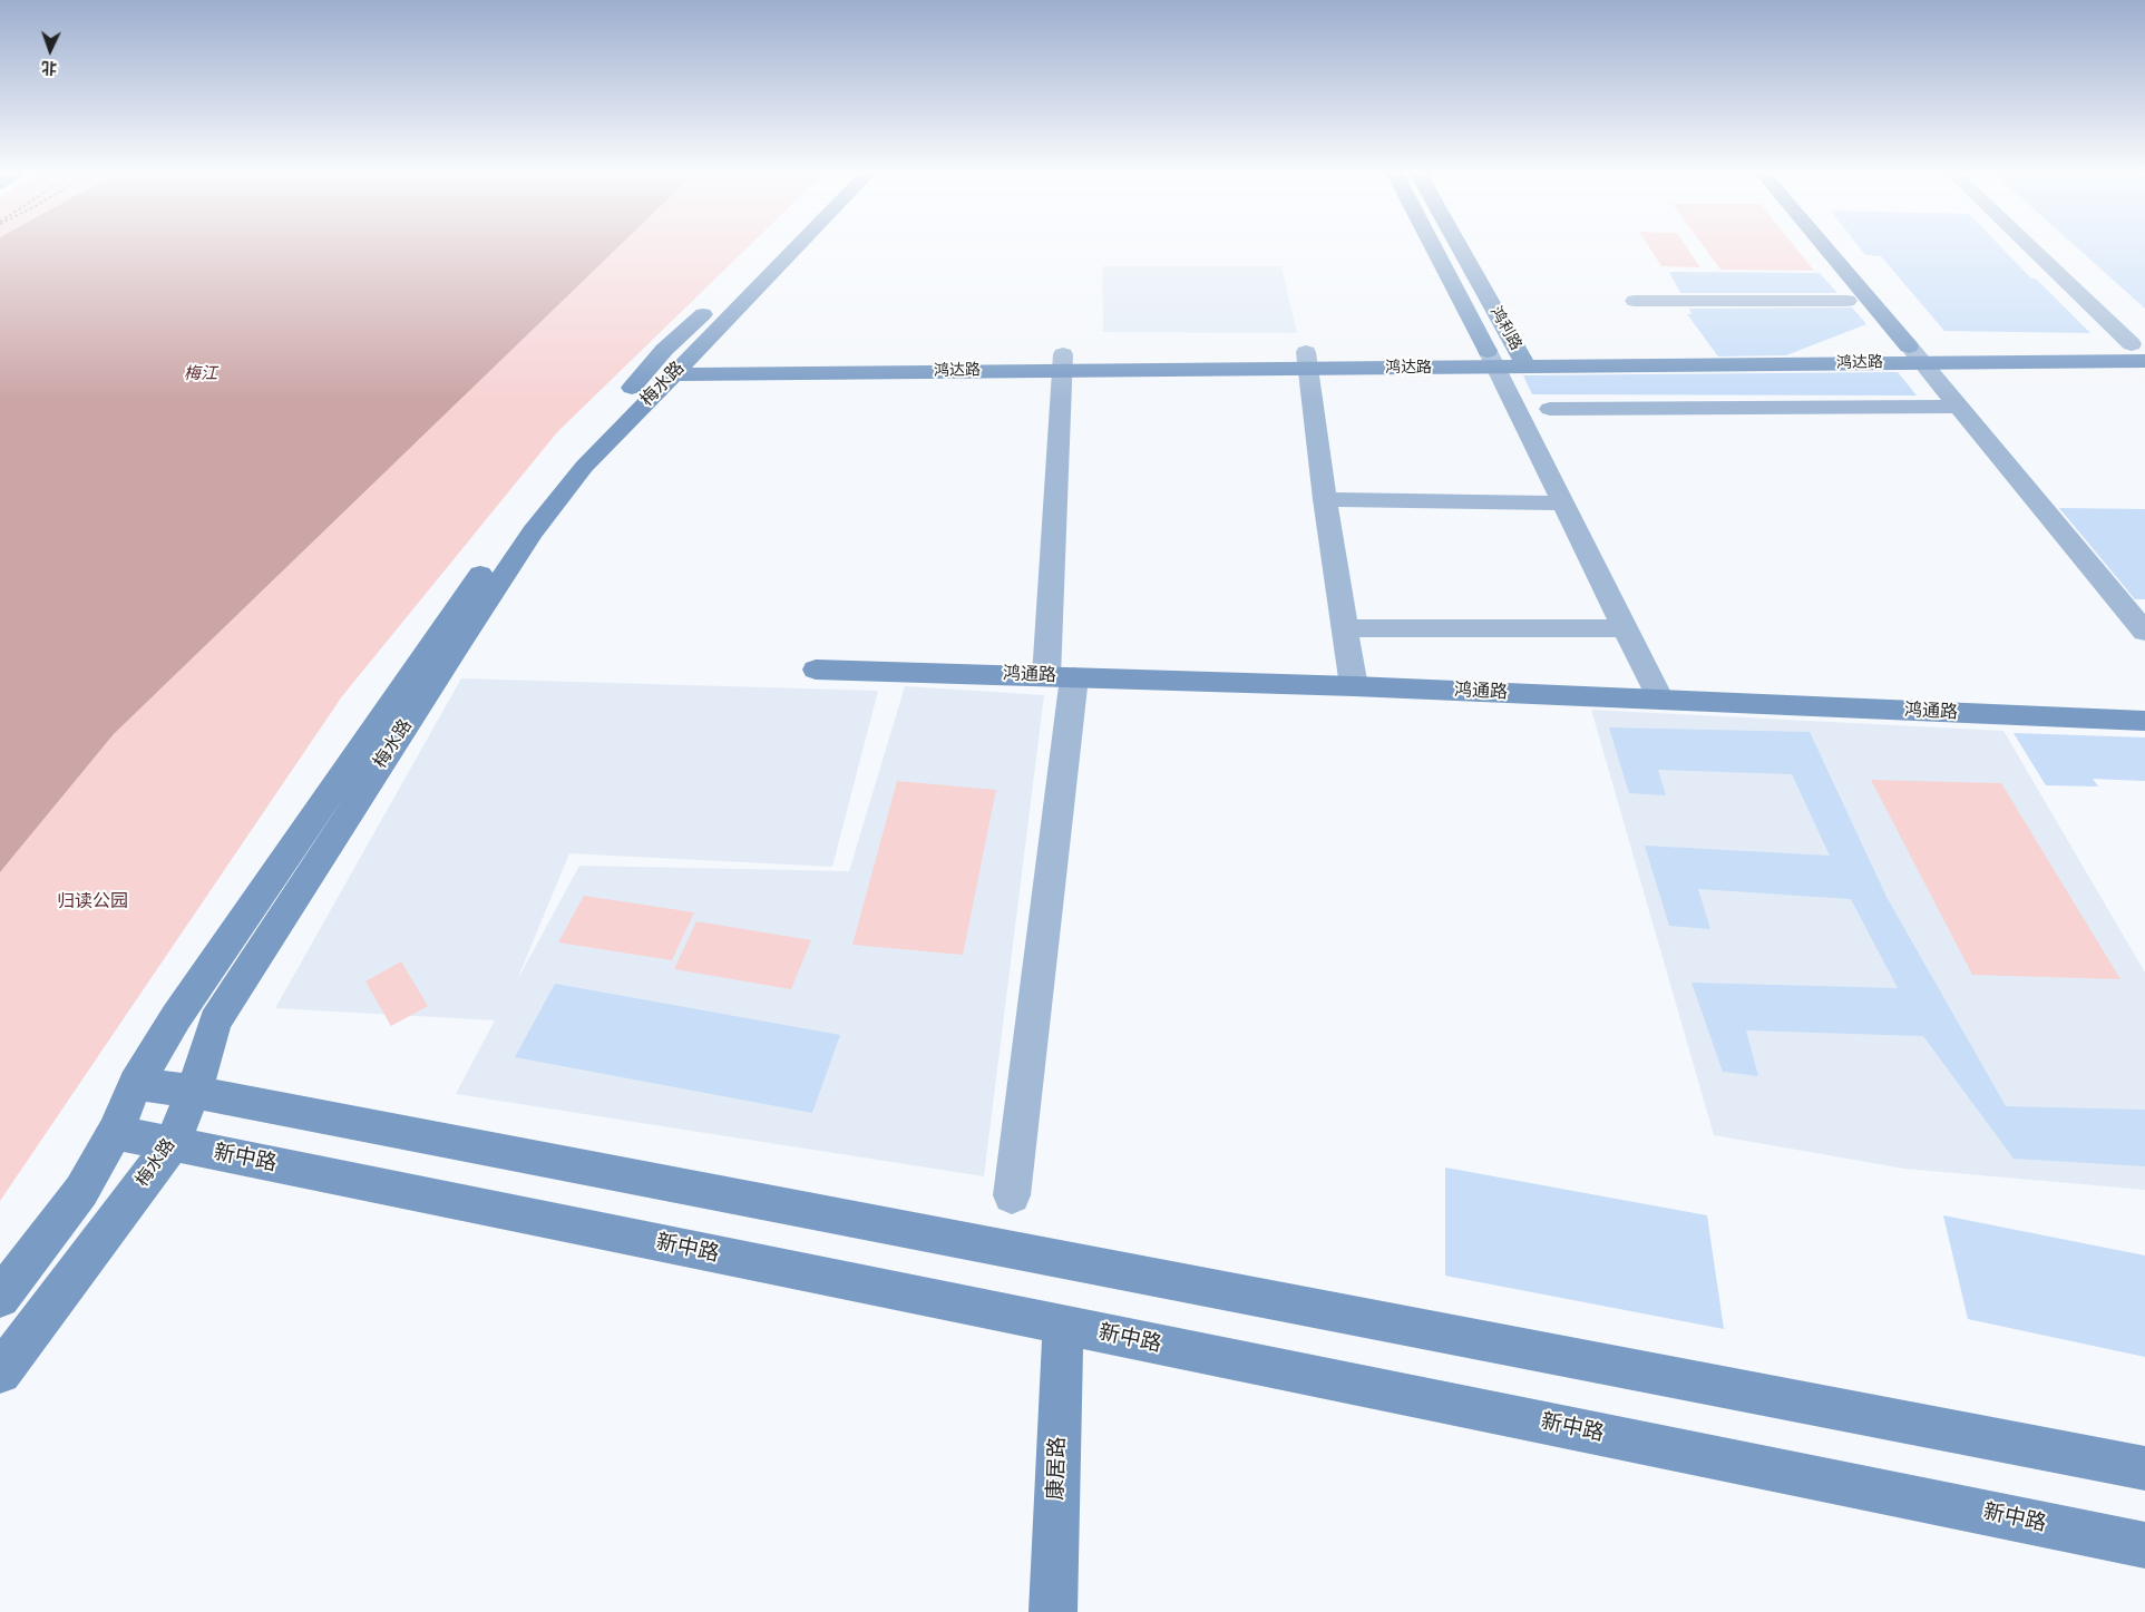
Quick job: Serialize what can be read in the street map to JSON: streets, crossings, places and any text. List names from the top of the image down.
{
  "streets": {
    "main road": [
      "鸿利路",
      "鸿达路",
      "梅水路",
      "鸿通路",
      "新中路",
      "康居路"
    ]
  },
  "crossings": [
    ["鸿利路", "鸿达路"],
    ["鸿达路", "梅水路"],
    ["梅水路", "新中路"],
    ["新中路", "康居路"]
  ],
  "water": ["梅江"],
  "parks": ["归读公园"],
  "north": "bottom"
}
